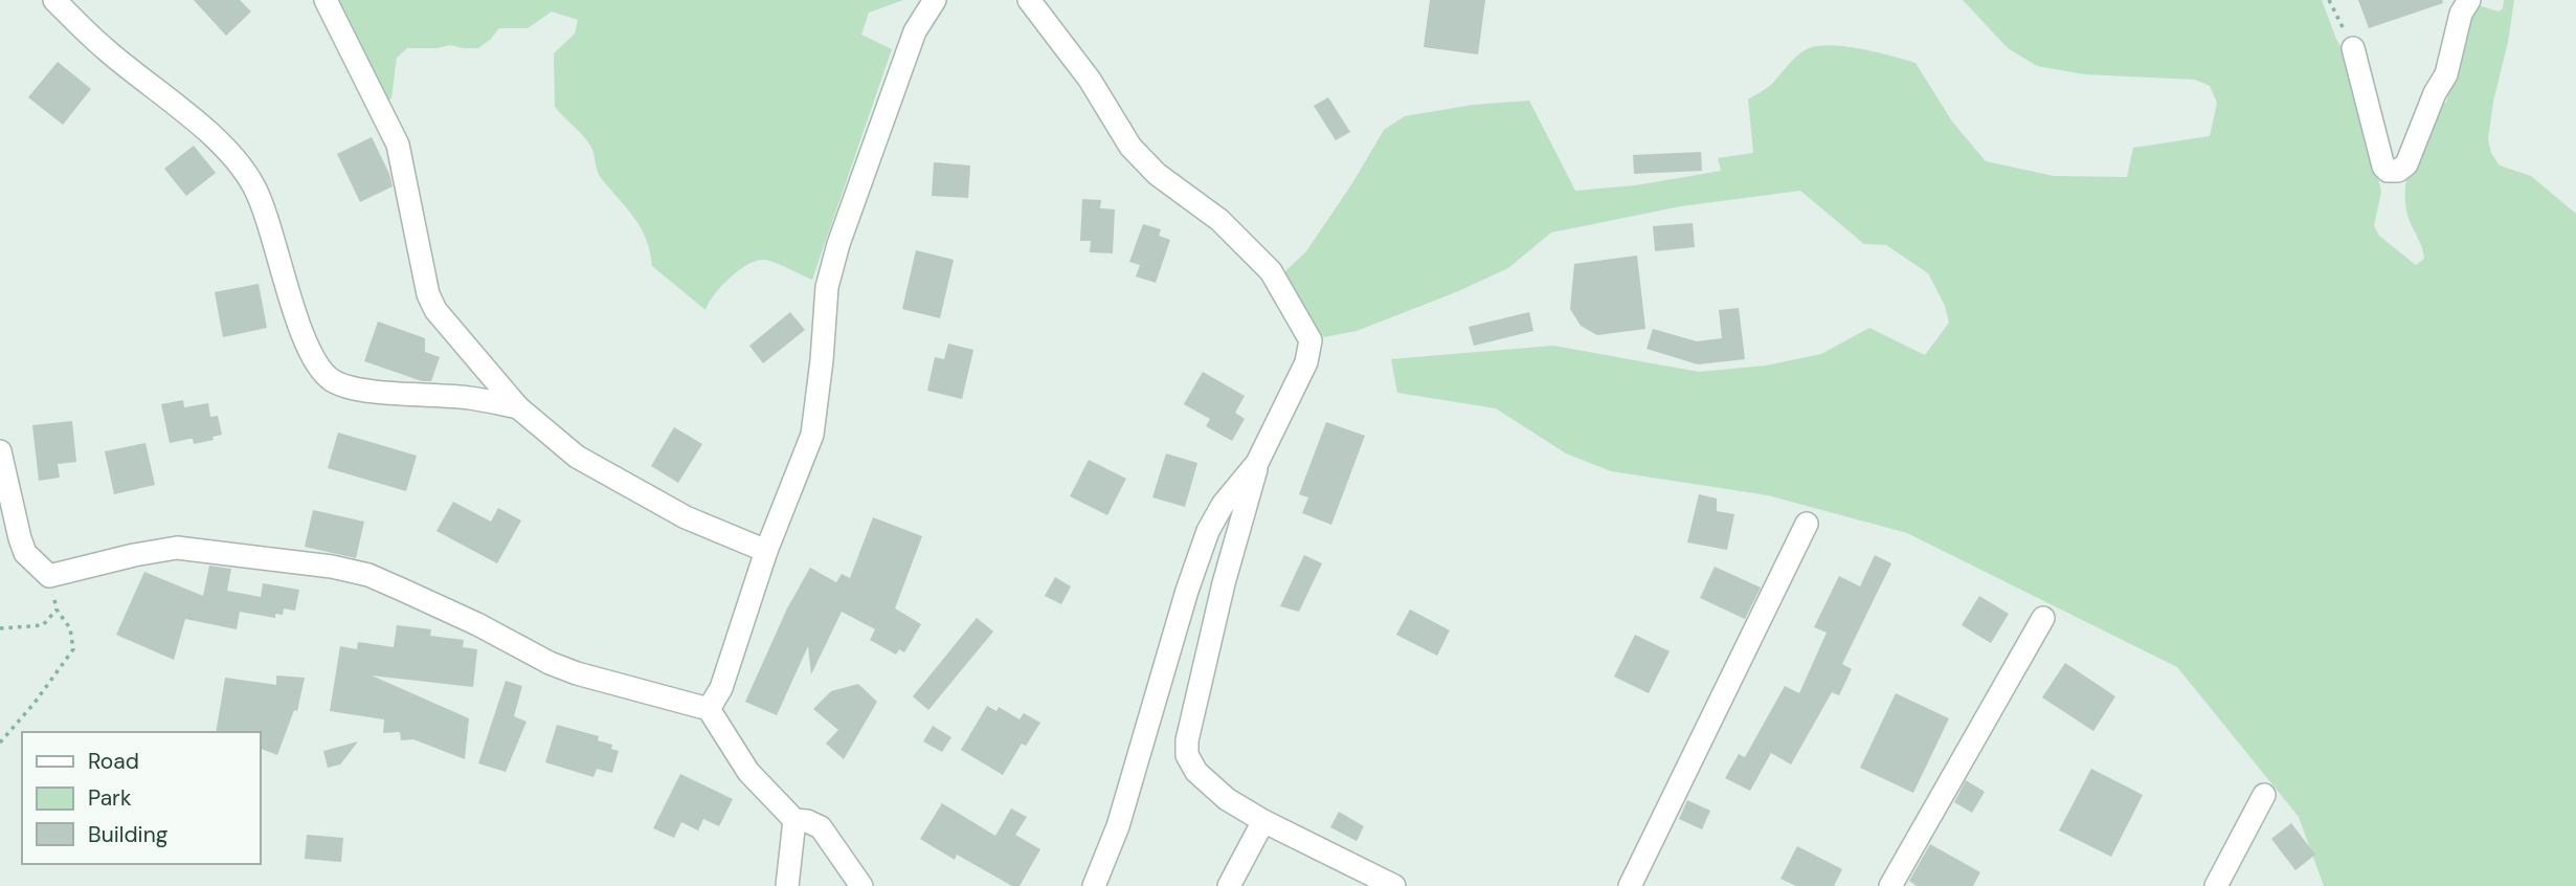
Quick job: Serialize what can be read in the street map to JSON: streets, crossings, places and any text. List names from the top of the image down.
{
  "legend": ["Road", "Park", "Building"]
}
